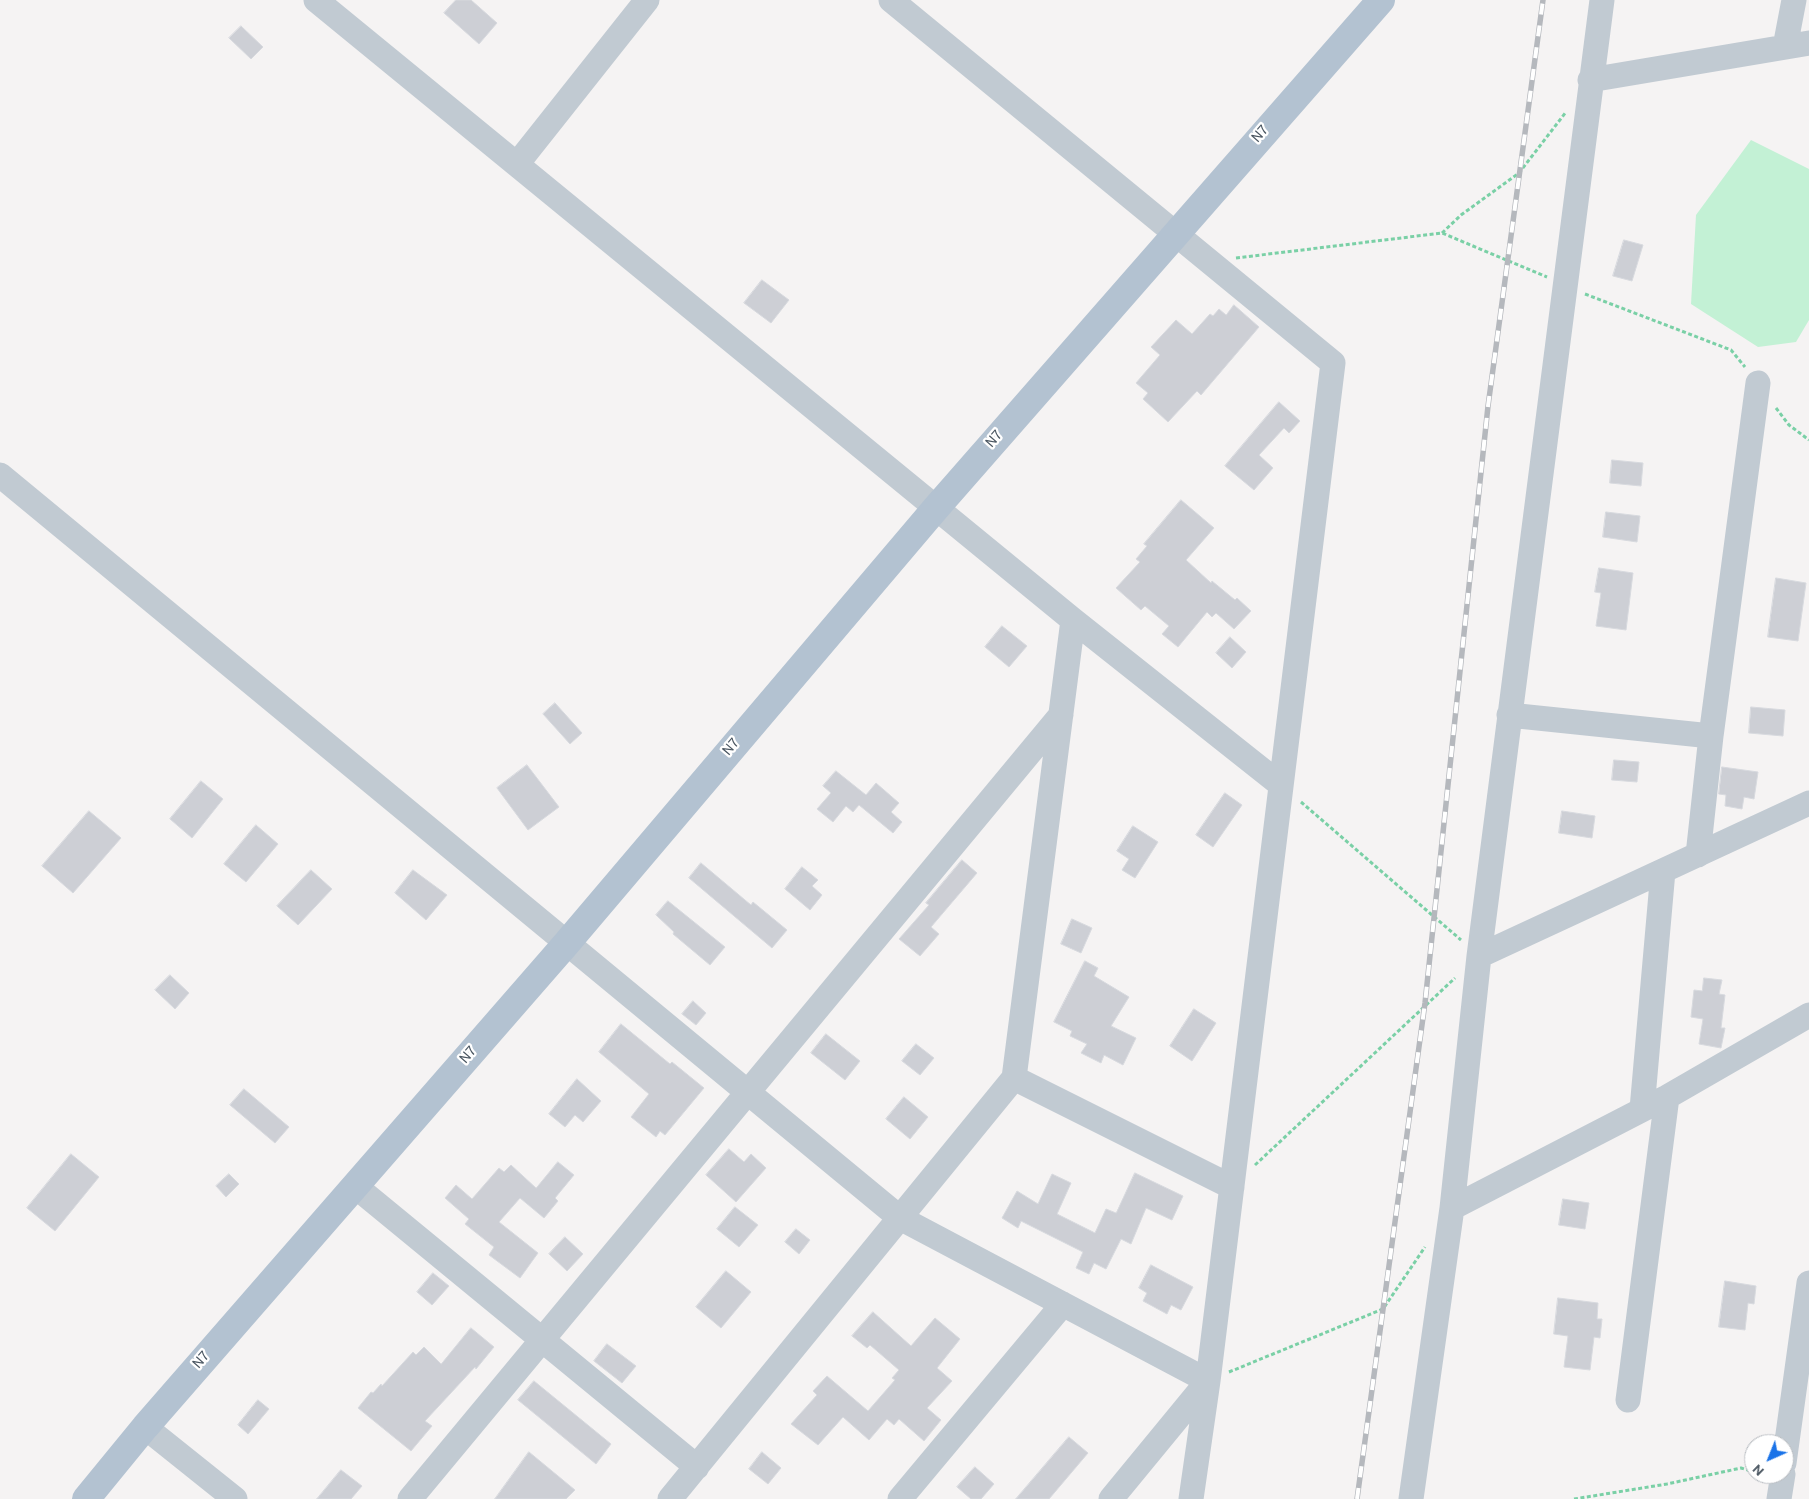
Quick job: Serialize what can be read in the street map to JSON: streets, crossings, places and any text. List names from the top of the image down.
{
  "streets": {
    "main road": ["N7"]
  },
  "north": "bottom left"
}
